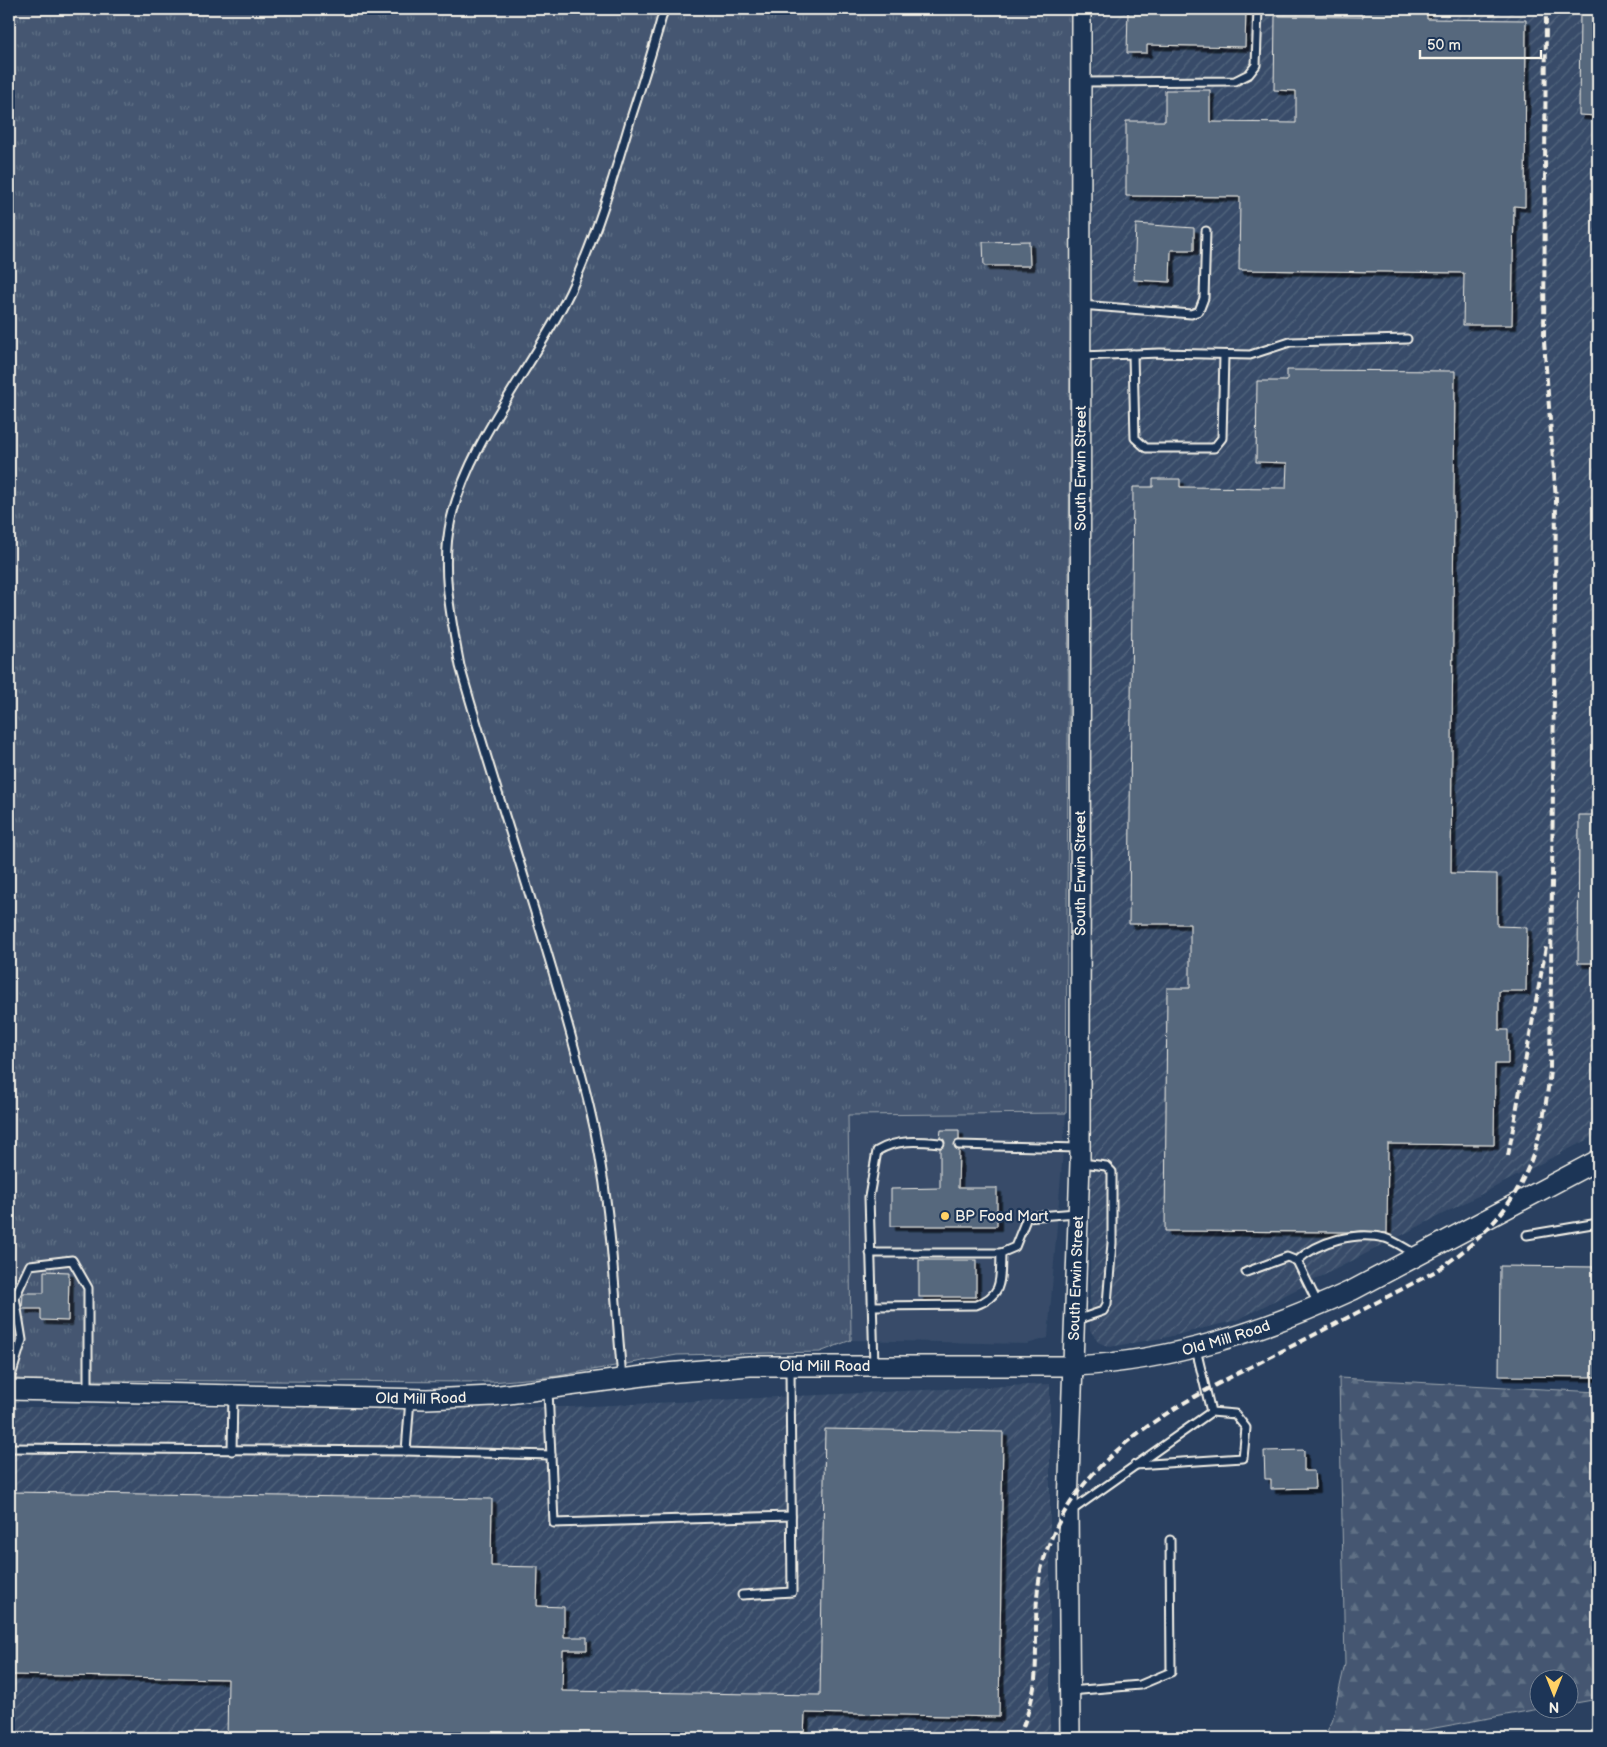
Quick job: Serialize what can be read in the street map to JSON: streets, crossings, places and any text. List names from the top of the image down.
{
  "streets": {
    "street": ["South Erwin Street", "Old Mill Road"]
  },
  "crossings": [
    ["South Erwin Street", "Old Mill Road"]
  ],
  "places": ["BP Food Mart"],
  "scale_bar": "50 m",
  "north": "bottom"
}
